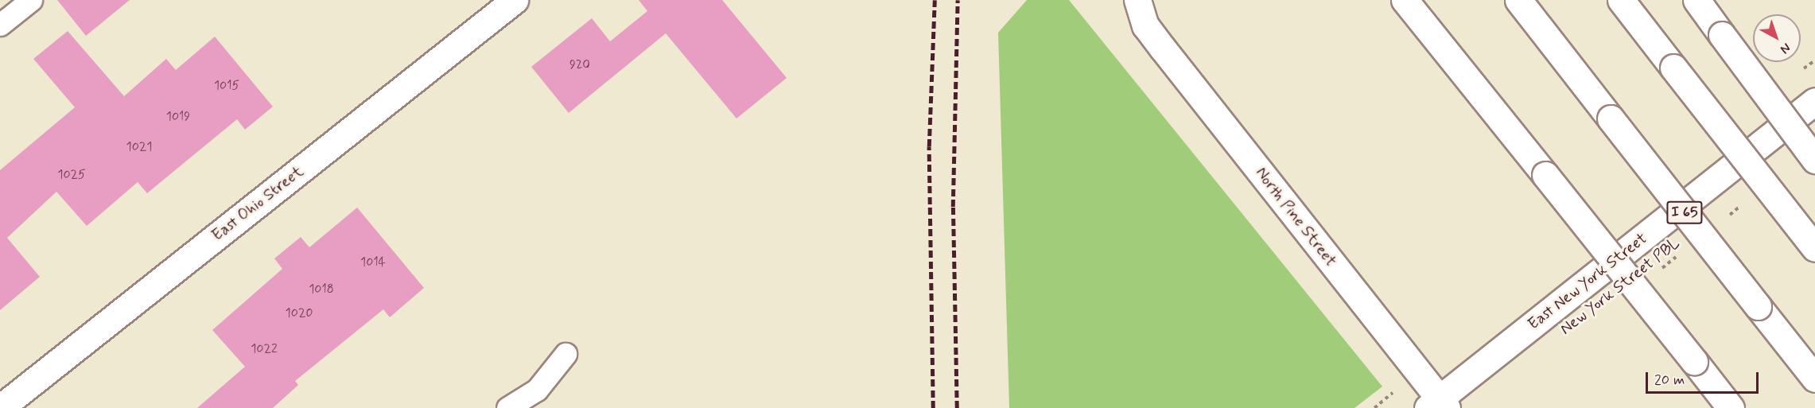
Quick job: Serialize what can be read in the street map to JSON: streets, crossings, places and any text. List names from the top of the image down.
{
  "streets": {
    "main road": [
      "East Ohio Street",
      "I 65",
      "North Pine Street",
      "East New York Street"
    ],
    "path": ["New York Street PBL"]
  },
  "crossings": [
    ["North Pine Street", "East New York Street"]
  ],
  "house_numbers": [
    "920",
    "1015",
    "1019",
    "1021",
    "1025",
    "1014",
    "1018",
    "1020",
    "1022"
  ],
  "scale_bar": "20 m",
  "north": "bottom right"
}
